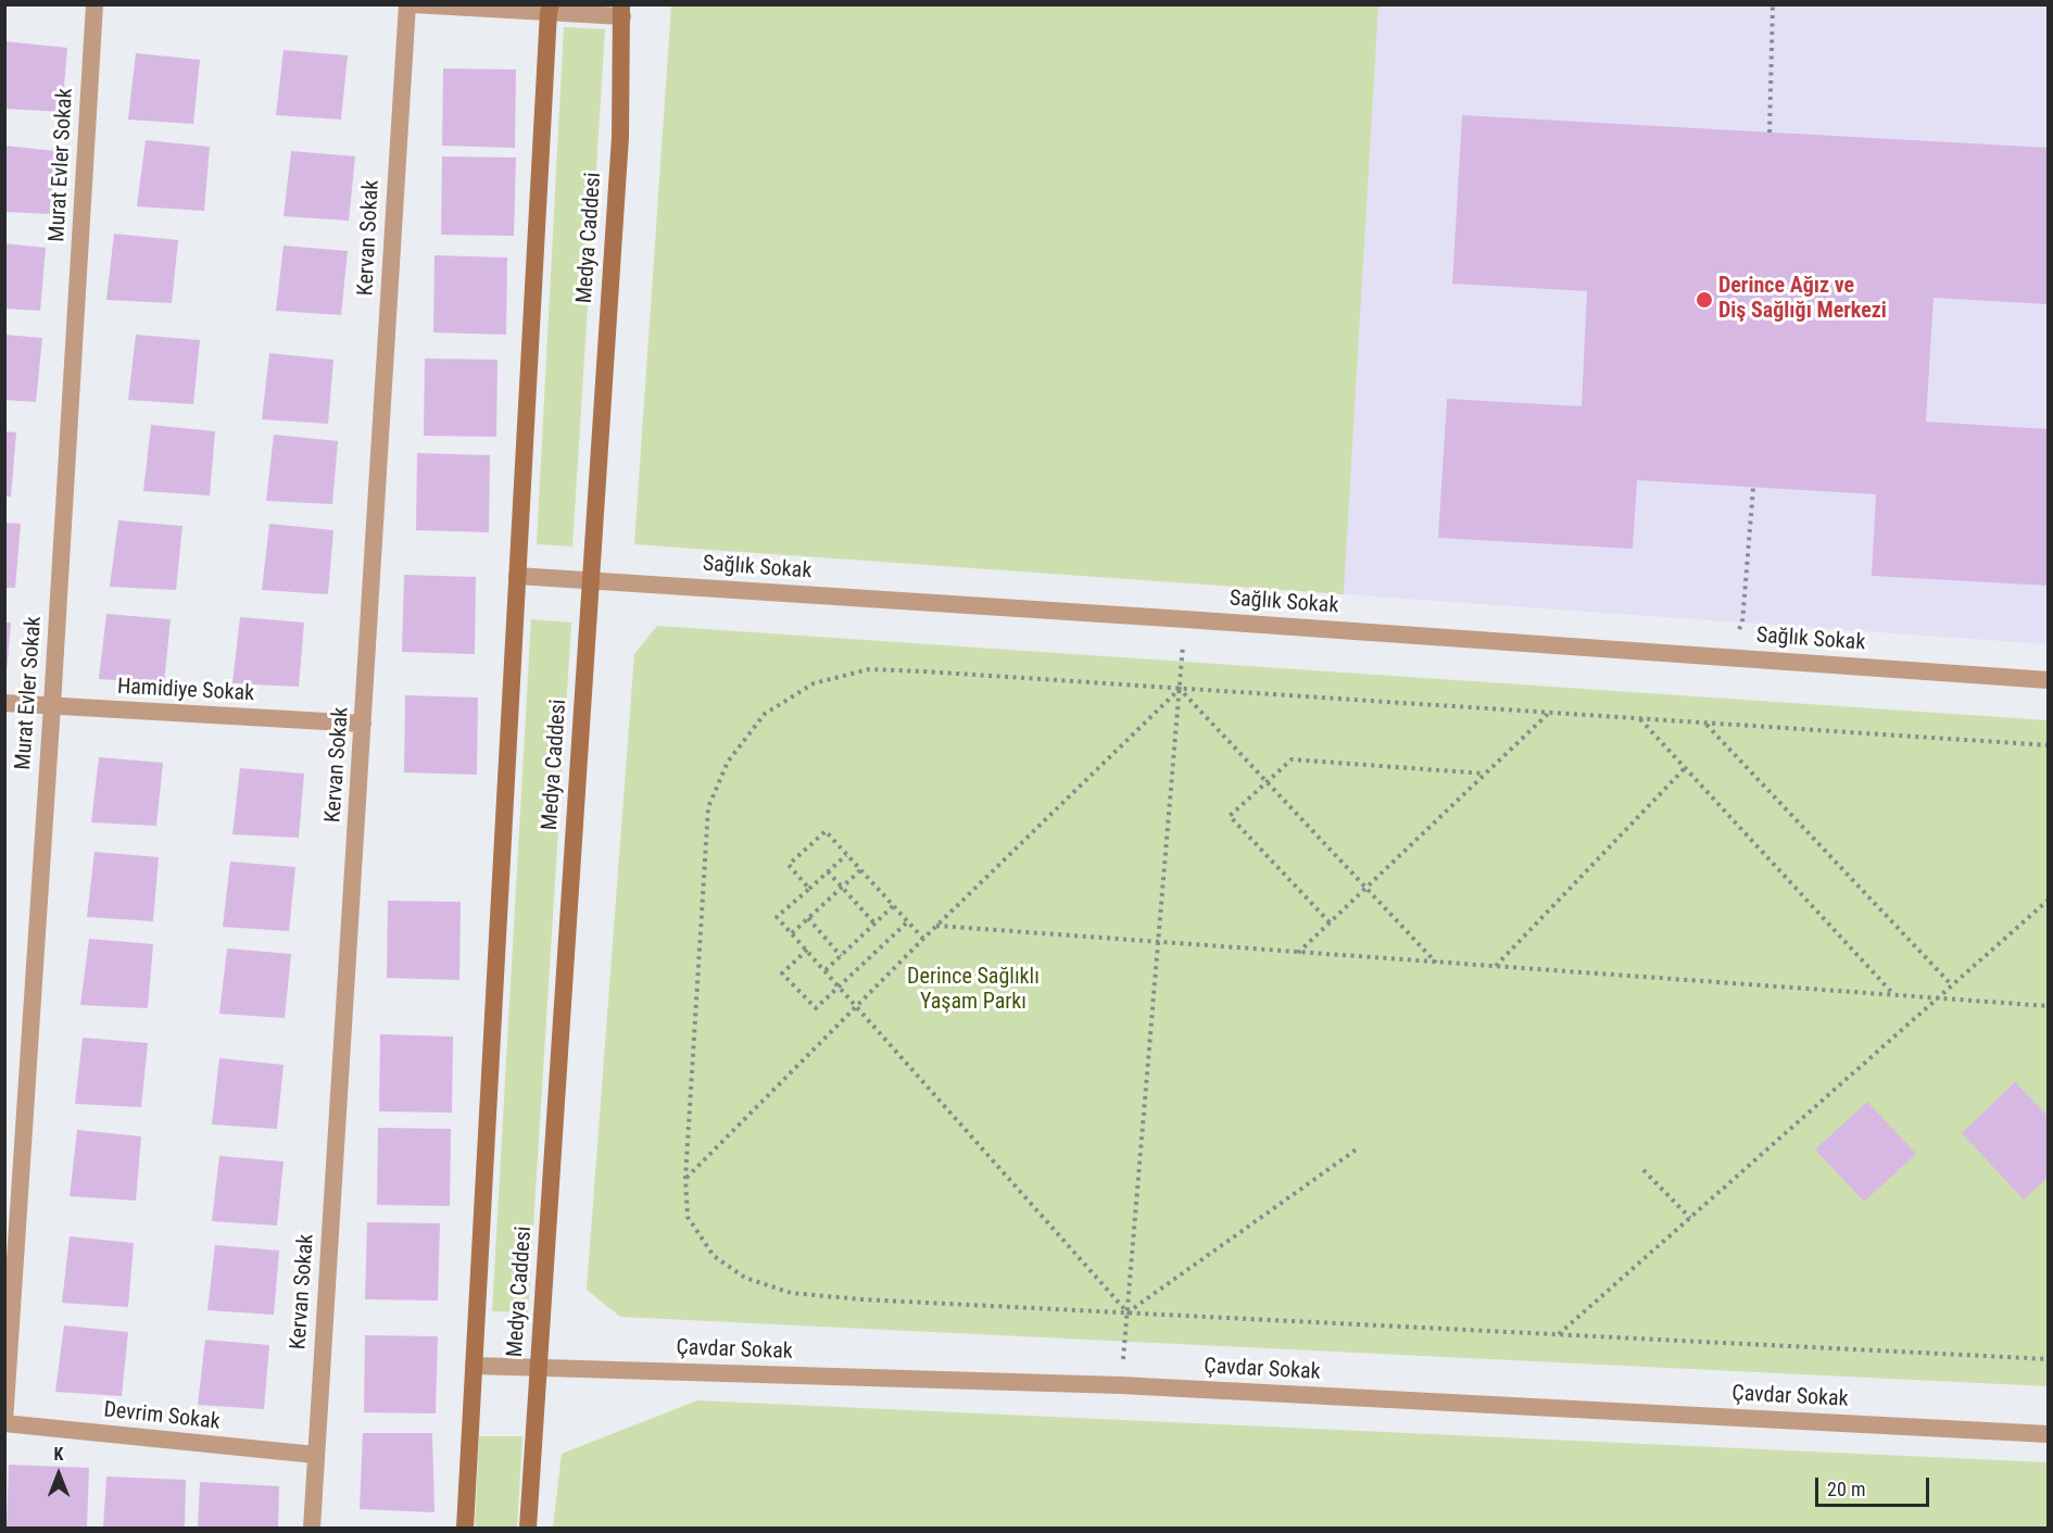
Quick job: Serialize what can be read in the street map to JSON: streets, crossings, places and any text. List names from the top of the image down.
{
  "streets": {
    "main road": ["Medya Caddesi"],
    "street": [
      "Murat Evler Sokak",
      "Kervan Sokak",
      "Sağlık Sokak",
      "Hamidiye Sokak",
      "Çavdar Sokak",
      "Devrim Sokak"
    ]
  },
  "crossings": [
    ["Murat Evler Sokak", "Hamidiye Sokak"],
    ["Murat Evler Sokak", "Devrim Sokak"],
    ["Kervan Sokak", "Hamidiye Sokak"],
    ["Kervan Sokak", "Devrim Sokak"],
    ["Medya Caddesi", "Sağlık Sokak"],
    ["Medya Caddesi", "Çavdar Sokak"]
  ],
  "parks": ["Derince Sağlıklı Yaşam Parkı"],
  "places": ["Derince Ağız ve Diş Sağlığı Merkezi"],
  "scale_bar": "20 m",
  "north": "top"
}
